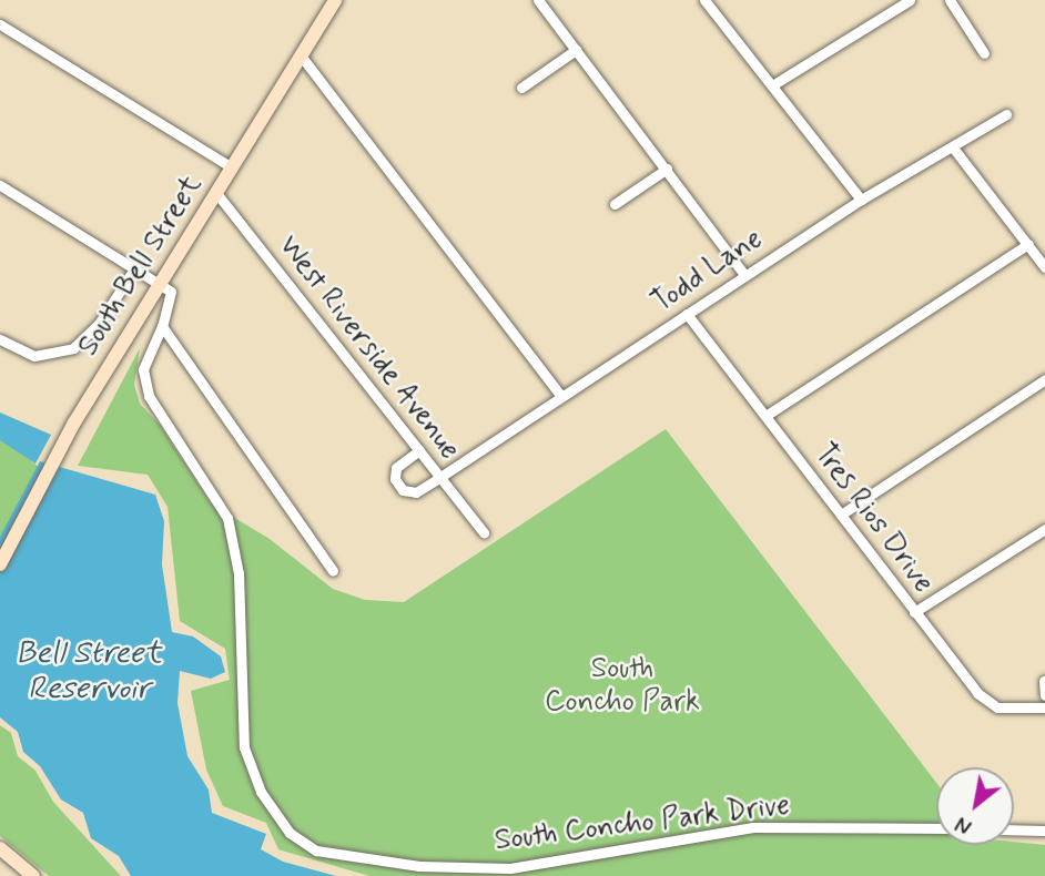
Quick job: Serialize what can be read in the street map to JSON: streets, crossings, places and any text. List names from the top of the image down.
{
  "streets": {
    "main road": ["South Bell Street"],
    "street": [
      "Todd Lane",
      "West Riverside Avenue",
      "Tres Rios Drive",
      "South Concho Park Drive"
    ]
  },
  "crossings": [
    ["South Bell Street", "West Riverside Avenue"],
    ["South Bell Street", "South Concho Park Drive"],
    ["Todd Lane", "West Riverside Avenue"],
    ["Todd Lane", "Tres Rios Drive"]
  ],
  "water": ["Bell Street Reservoir"],
  "parks": ["South Concho Park"],
  "north": "bottom left"
}
